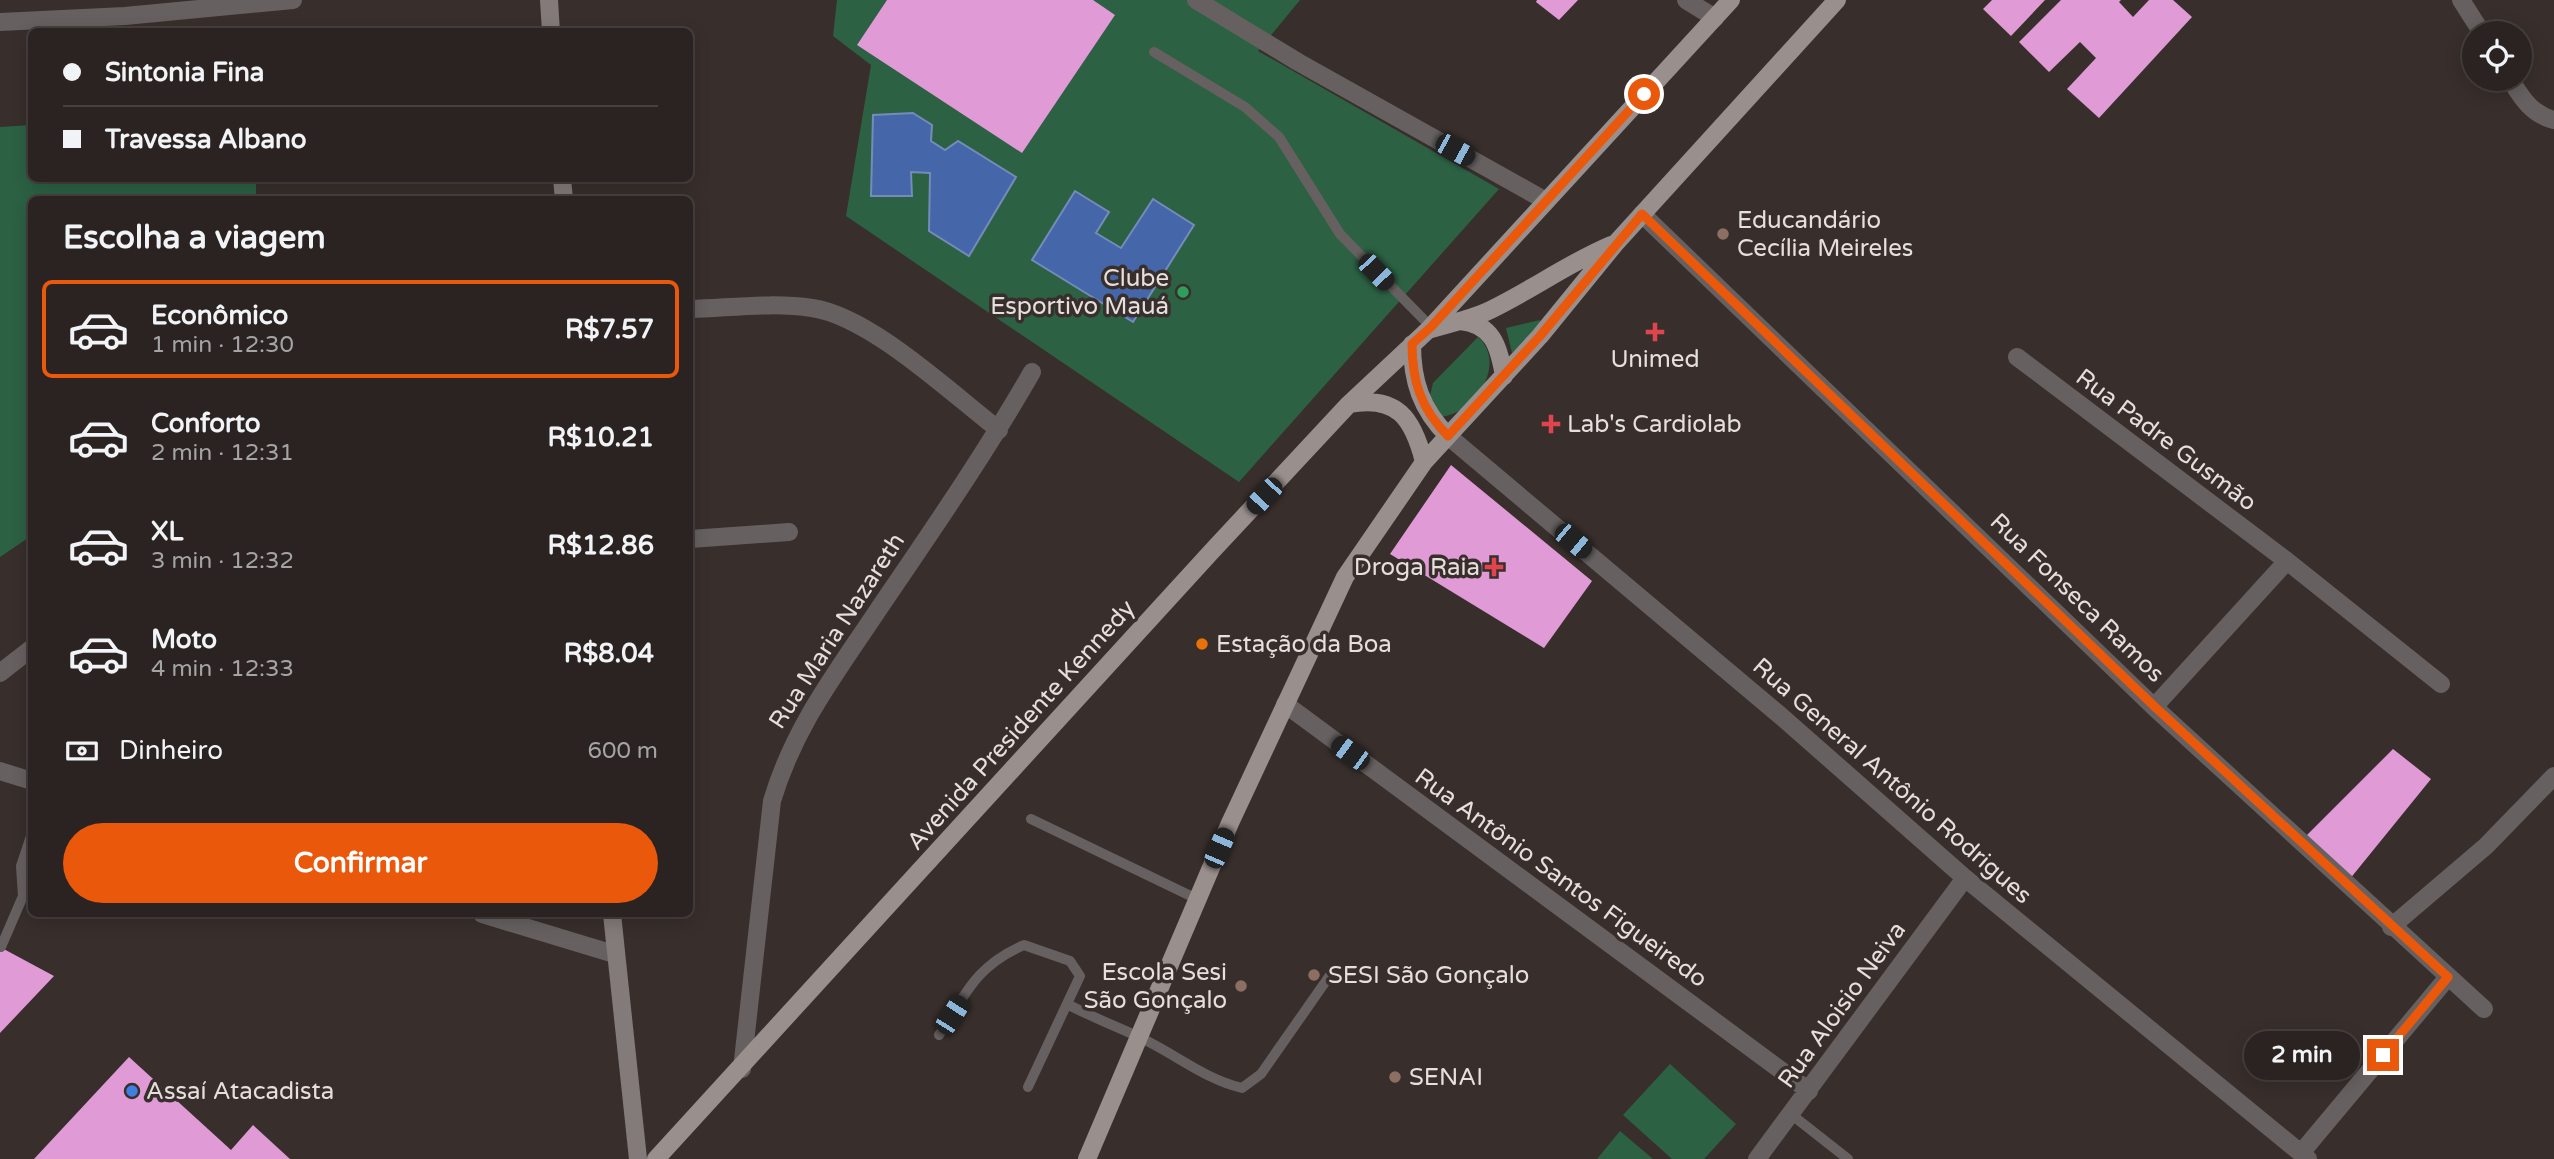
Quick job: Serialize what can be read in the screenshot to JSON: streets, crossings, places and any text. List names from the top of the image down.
{
  "streets": {
    "main road": ["Avenida Presidente Kennedy"],
    "street": [
      "Rua Padre Gusmão",
      "Rua Fonseca Ramos",
      "Rua Maria Nazareth",
      "Rua General Antônio Rodrigues",
      "Rua Antônio Santos Figueiredo",
      "Rua Aloisio Neiva"
    ]
  },
  "crossings": [
    ["Rua Maria Nazareth", "Avenida Presidente Kennedy"],
    ["Avenida Presidente Kennedy", "Rua General Antônio Rodrigues"],
    ["Rua General Antônio Rodrigues", "Rua Aloisio Neiva"],
    ["Rua Antônio Santos Figueiredo", "Rua Aloisio Neiva"]
  ],
  "places": {
    "other": [
      "Educandário Cecília Meireles",
      "Clube Esportivo Mauá",
      "Estação da Boa",
      "SESI São Gonçalo",
      "Escola Sesi São Gonçalo",
      "SENAI",
      "Assaí Atacadista"
    ],
    "health": ["Unimed", "Lab's Cardiolab", "Droga Raia"]
  },
  "page": {
    "banner": ["Sintonia Fina", "Travessa Albano"],
    "heading": "Escolha a viagem",
    "list": [
      {
        "name": "Econômico",
        "note": "1 min · 12:30",
        "value": "R$7.57"
      },
      {
        "name": "Conforto",
        "note": "2 min · 12:31",
        "value": "R$10.21"
      },
      {
        "name": "XL",
        "note": "3 min · 12:32",
        "value": "R$12.86"
      },
      {
        "name": "Moto",
        "note": "4 min · 12:33",
        "value": "R$8.04"
      }
    ],
    "pay": ["Dinheiro", "600 m"],
    "buttons": "Confirmar",
    "bubble": "2 min"
  }
}
